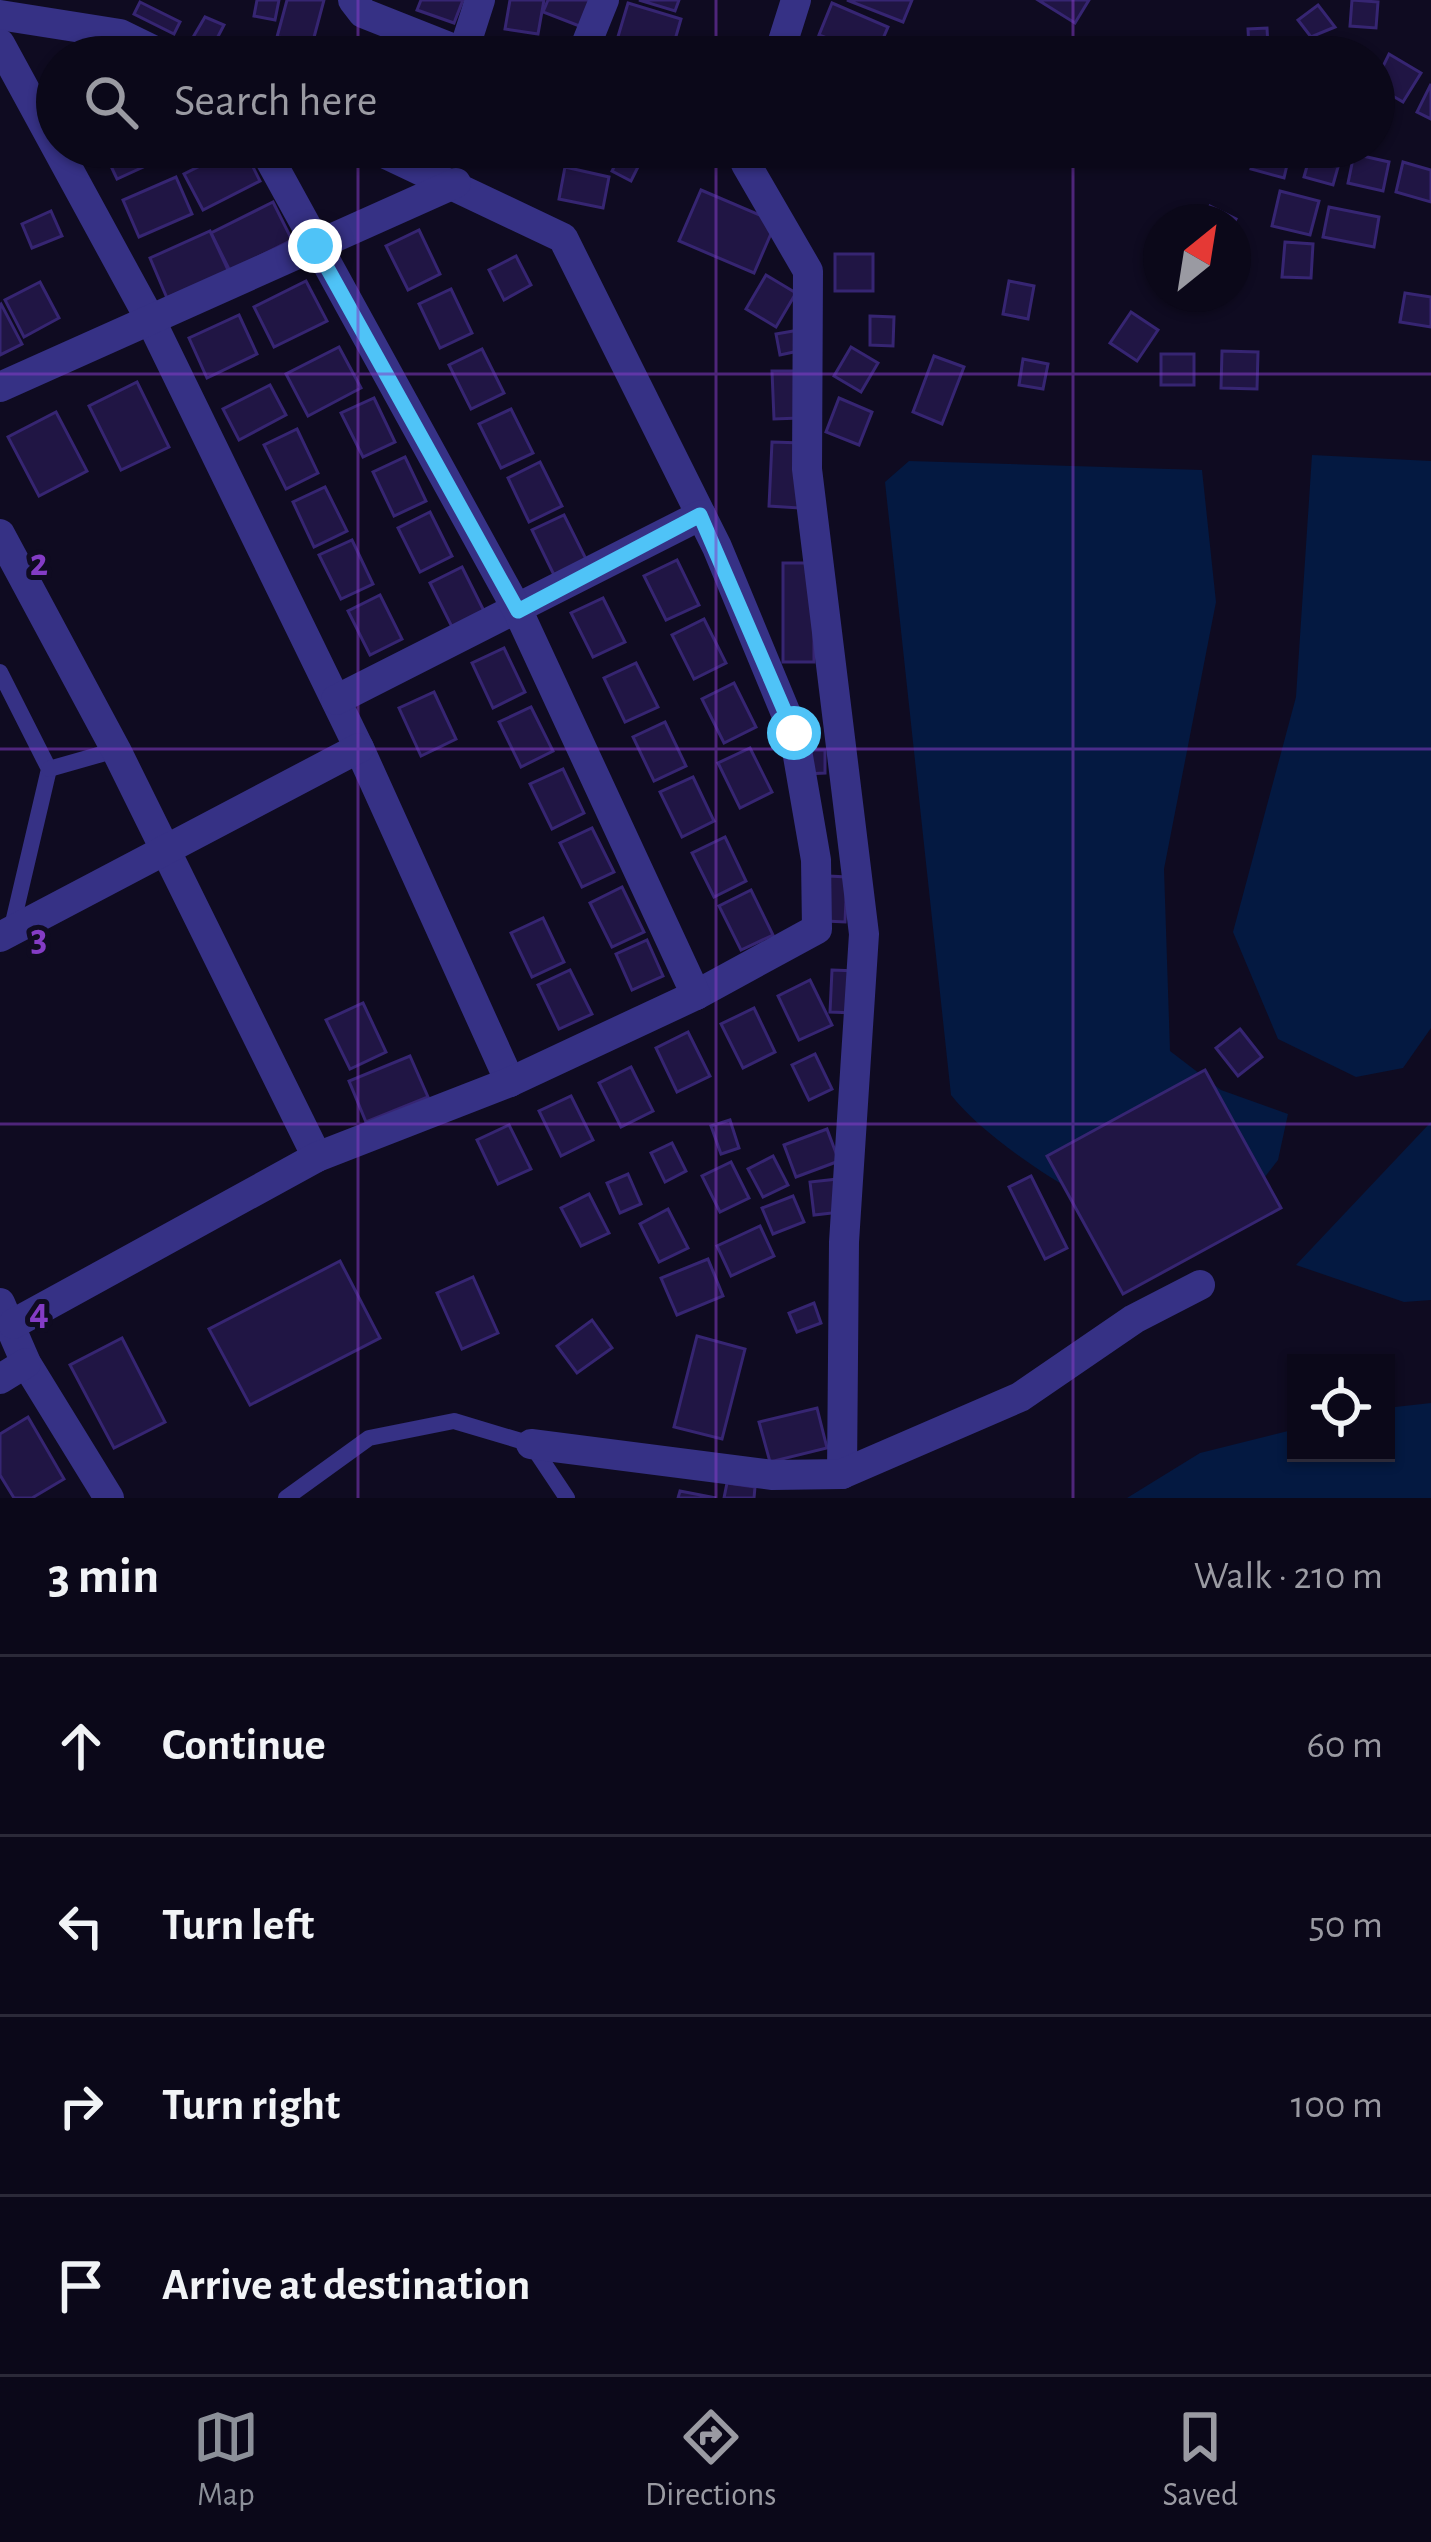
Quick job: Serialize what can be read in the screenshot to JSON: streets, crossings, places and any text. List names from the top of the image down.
{
  "north": "top right",
  "page": {
    "search": "Search here",
    "heading": ["3 min", "Walk · 210 m"],
    "list": [
      ["Continue", "60 m"],
      ["Turn left", "50 m"],
      ["Turn right", "100 m"],
      "Arrive at destination"
    ],
    "nav": ["Map", "Directions", "Saved"]
  },
  "grid": {
    "rows": ["2", "3", "4"]
  }
}
